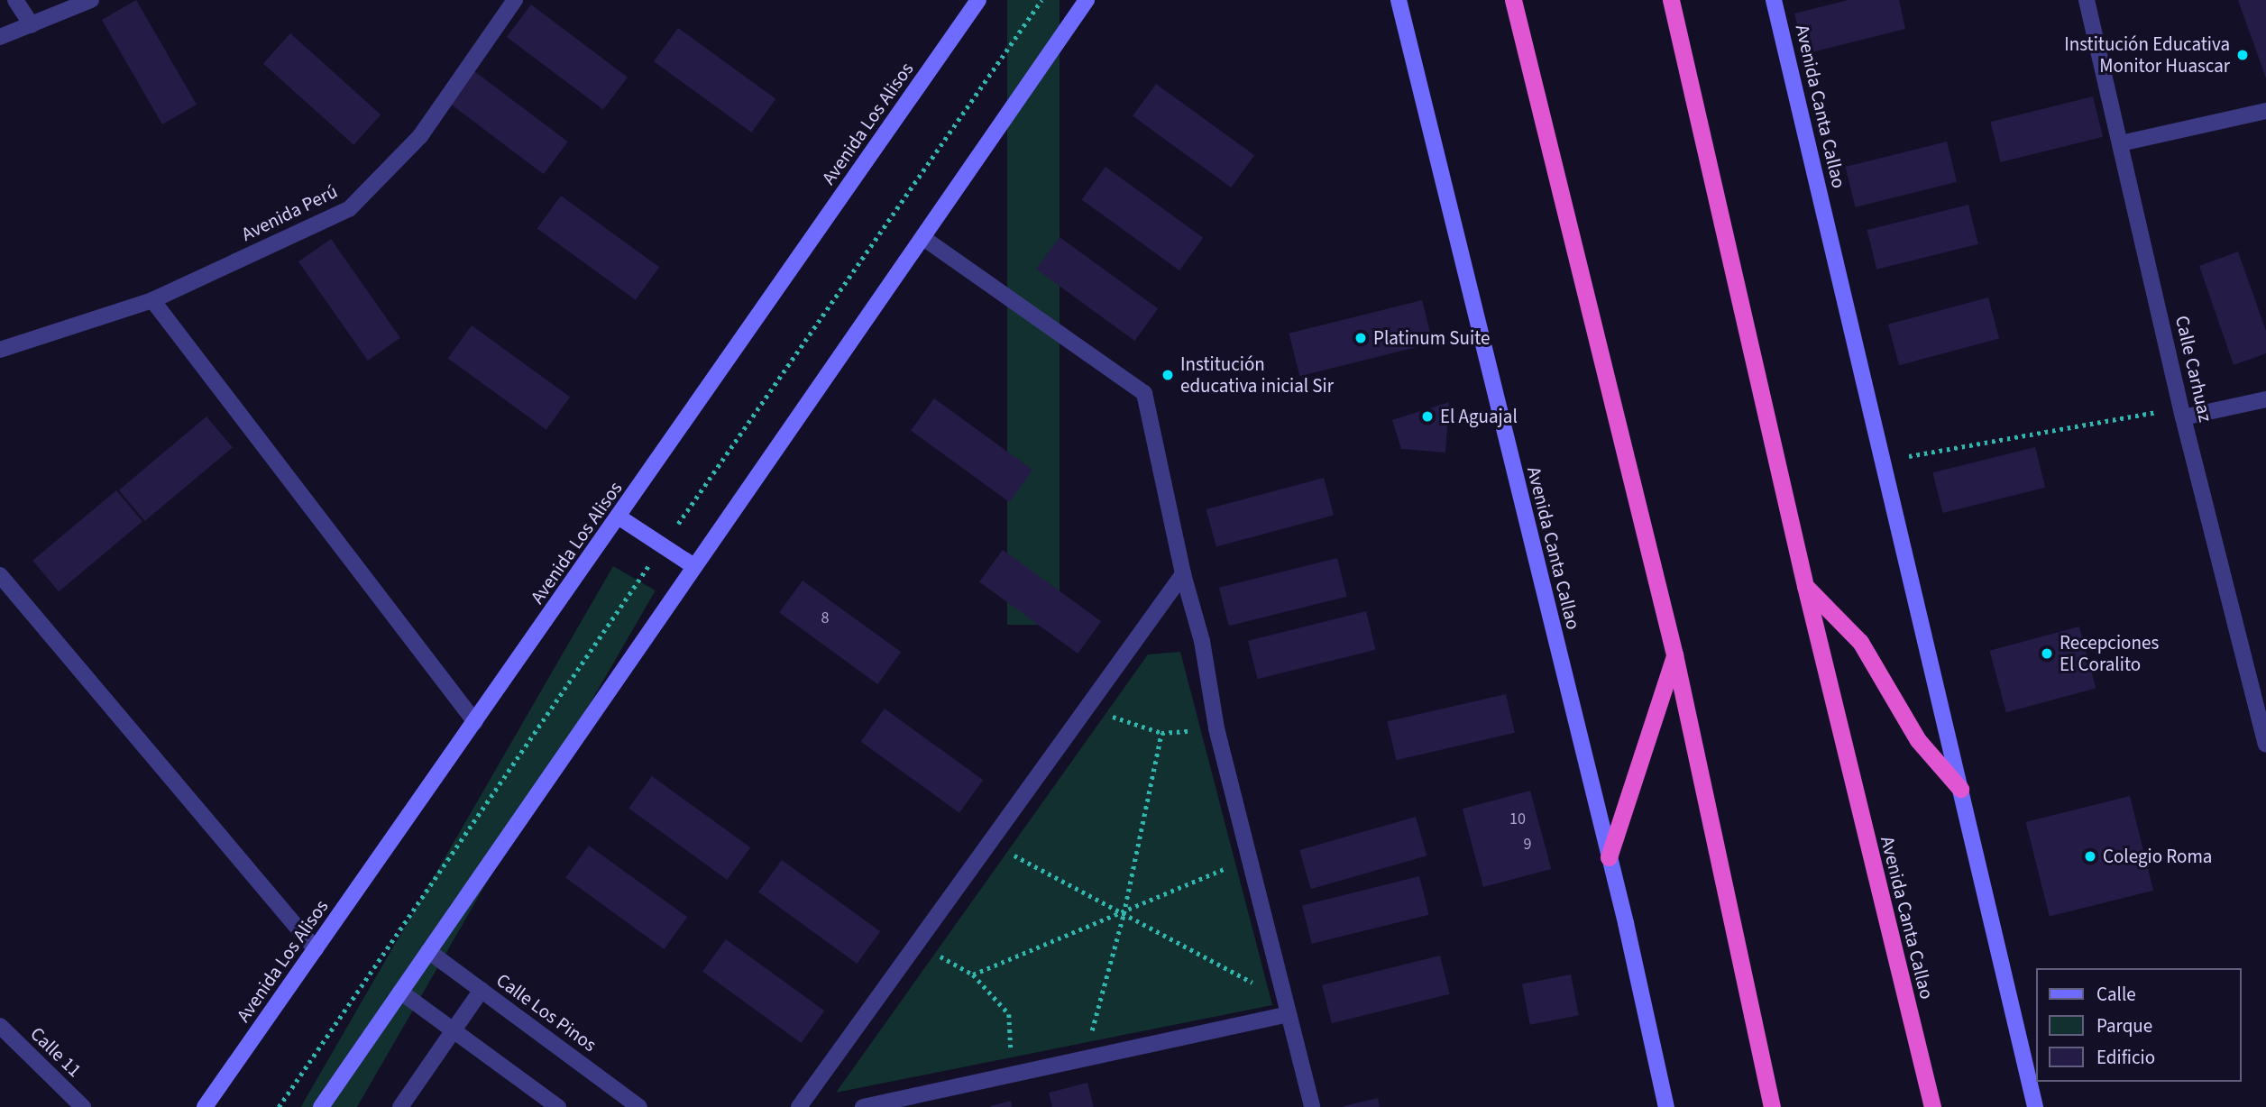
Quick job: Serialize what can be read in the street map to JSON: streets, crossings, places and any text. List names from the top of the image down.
{
  "streets": {
    "highway": ["Avenida Canta Callao"],
    "main road": ["Avenida Los Alisos"],
    "street": [
      "Avenida Perú",
      "Calle Carhuaz",
      "Calle Los Pinos",
      "Calle 11"
    ]
  },
  "places": [
    "Institución Educativa Monitor Huascar",
    "Platinum Suite",
    "Institución educativa inicial Sir",
    "El Aguajal",
    "Recepciones El Coralito",
    "Colegio Roma"
  ],
  "house_numbers": ["8", "10", "9"],
  "legend": ["Calle", "Parque", "Edificio"]
}
